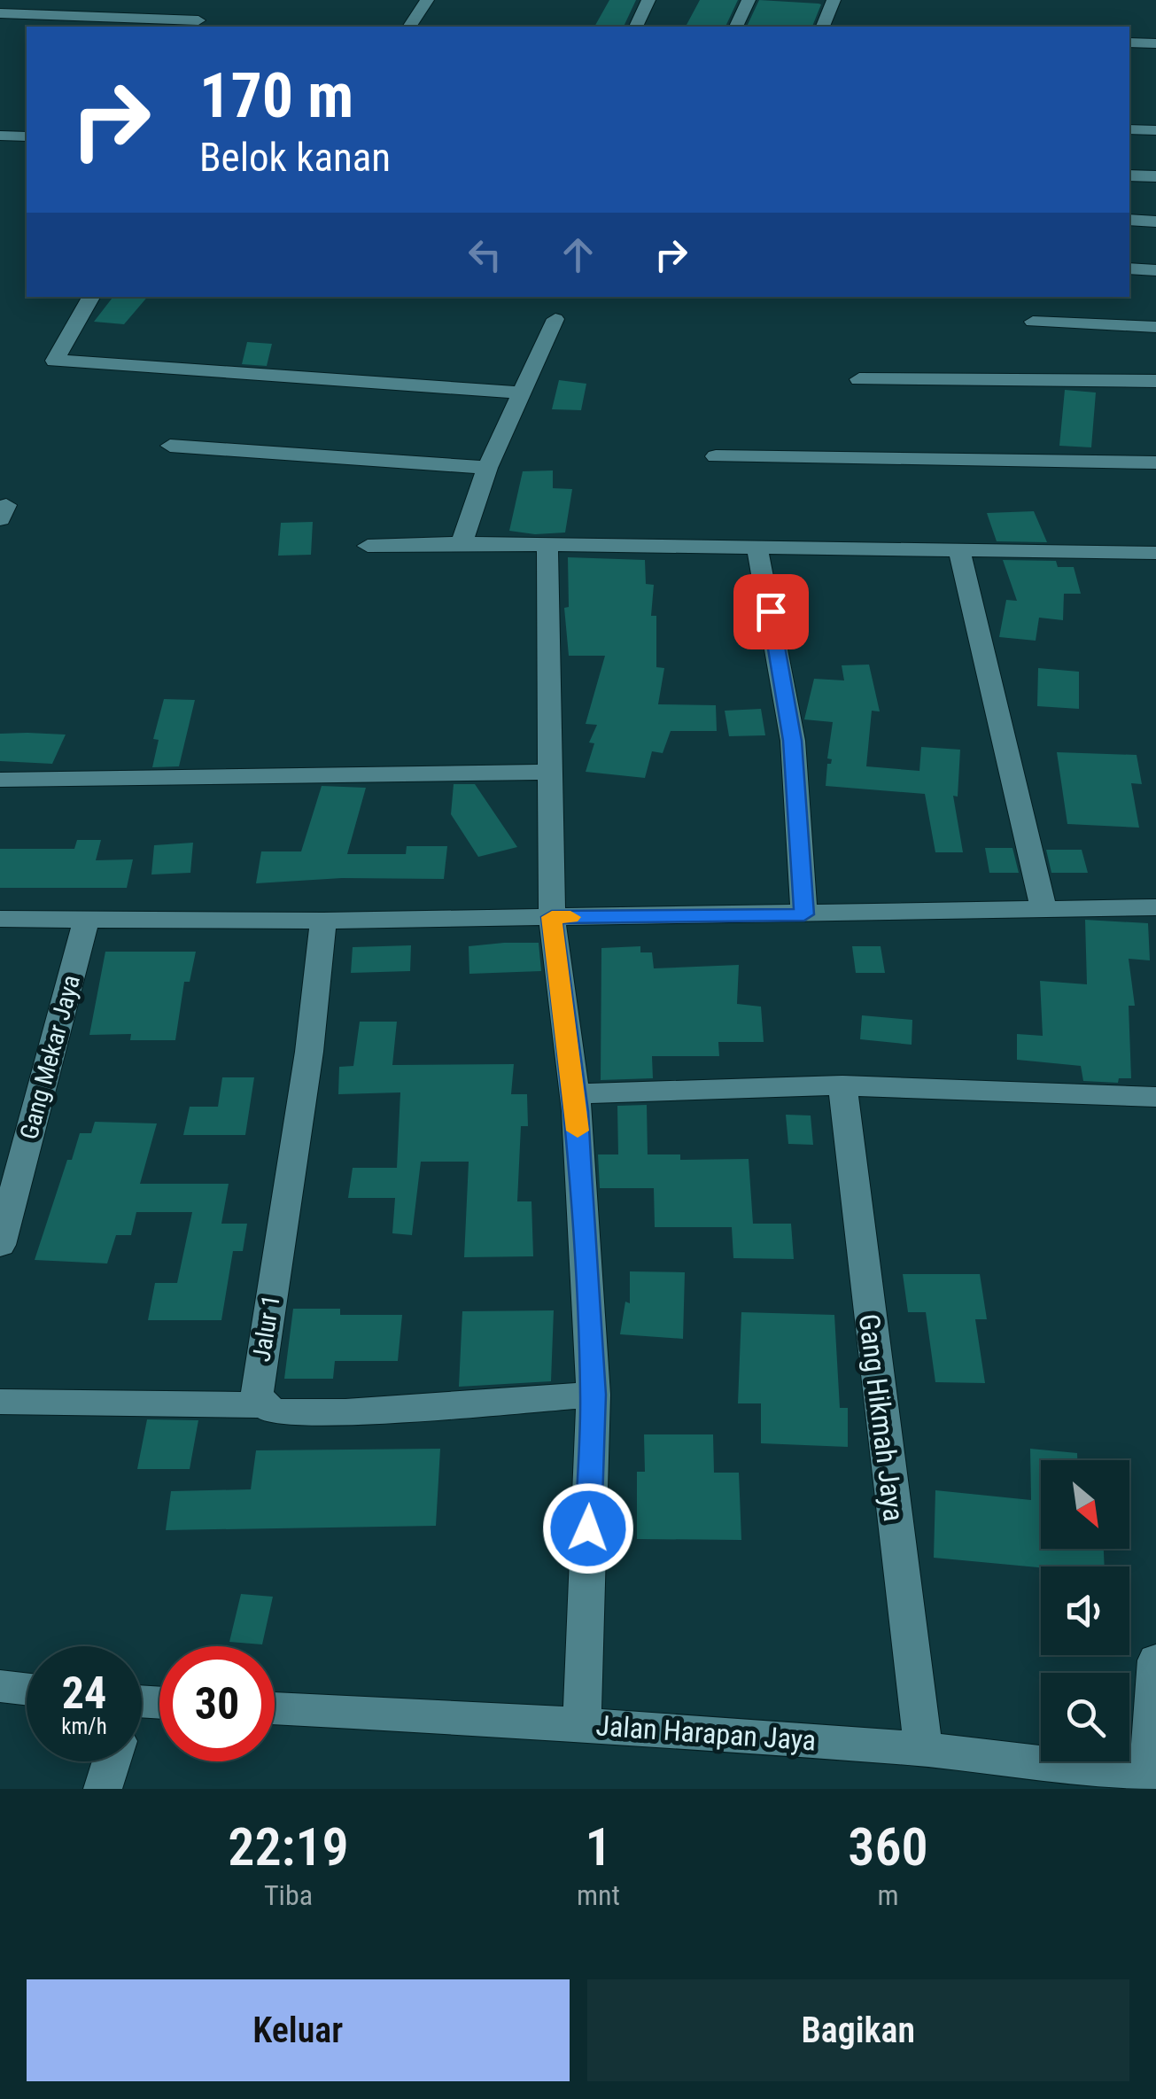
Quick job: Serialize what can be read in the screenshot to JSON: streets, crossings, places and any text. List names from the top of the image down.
{
  "streets": {
    "street": [
      "Gang Mekar Jaya",
      "Jalur 1",
      "Gang Hikmah Jaya",
      "Jalan Harapan Jaya"
    ]
  },
  "crossings": [
    ["Gang Hikmah Jaya", "Jalan Harapan Jaya"]
  ],
  "north": "bottom right",
  "page": {
    "turn": ["170 m", "Belok kanan"],
    "speed": "24 km/h",
    "limit": "30",
    "eta": [
      "22:19",
      "Tiba",
      "1",
      "mnt",
      "360",
      "m"
    ],
    "buttons": ["Keluar", "Bagikan"]
  }
}
